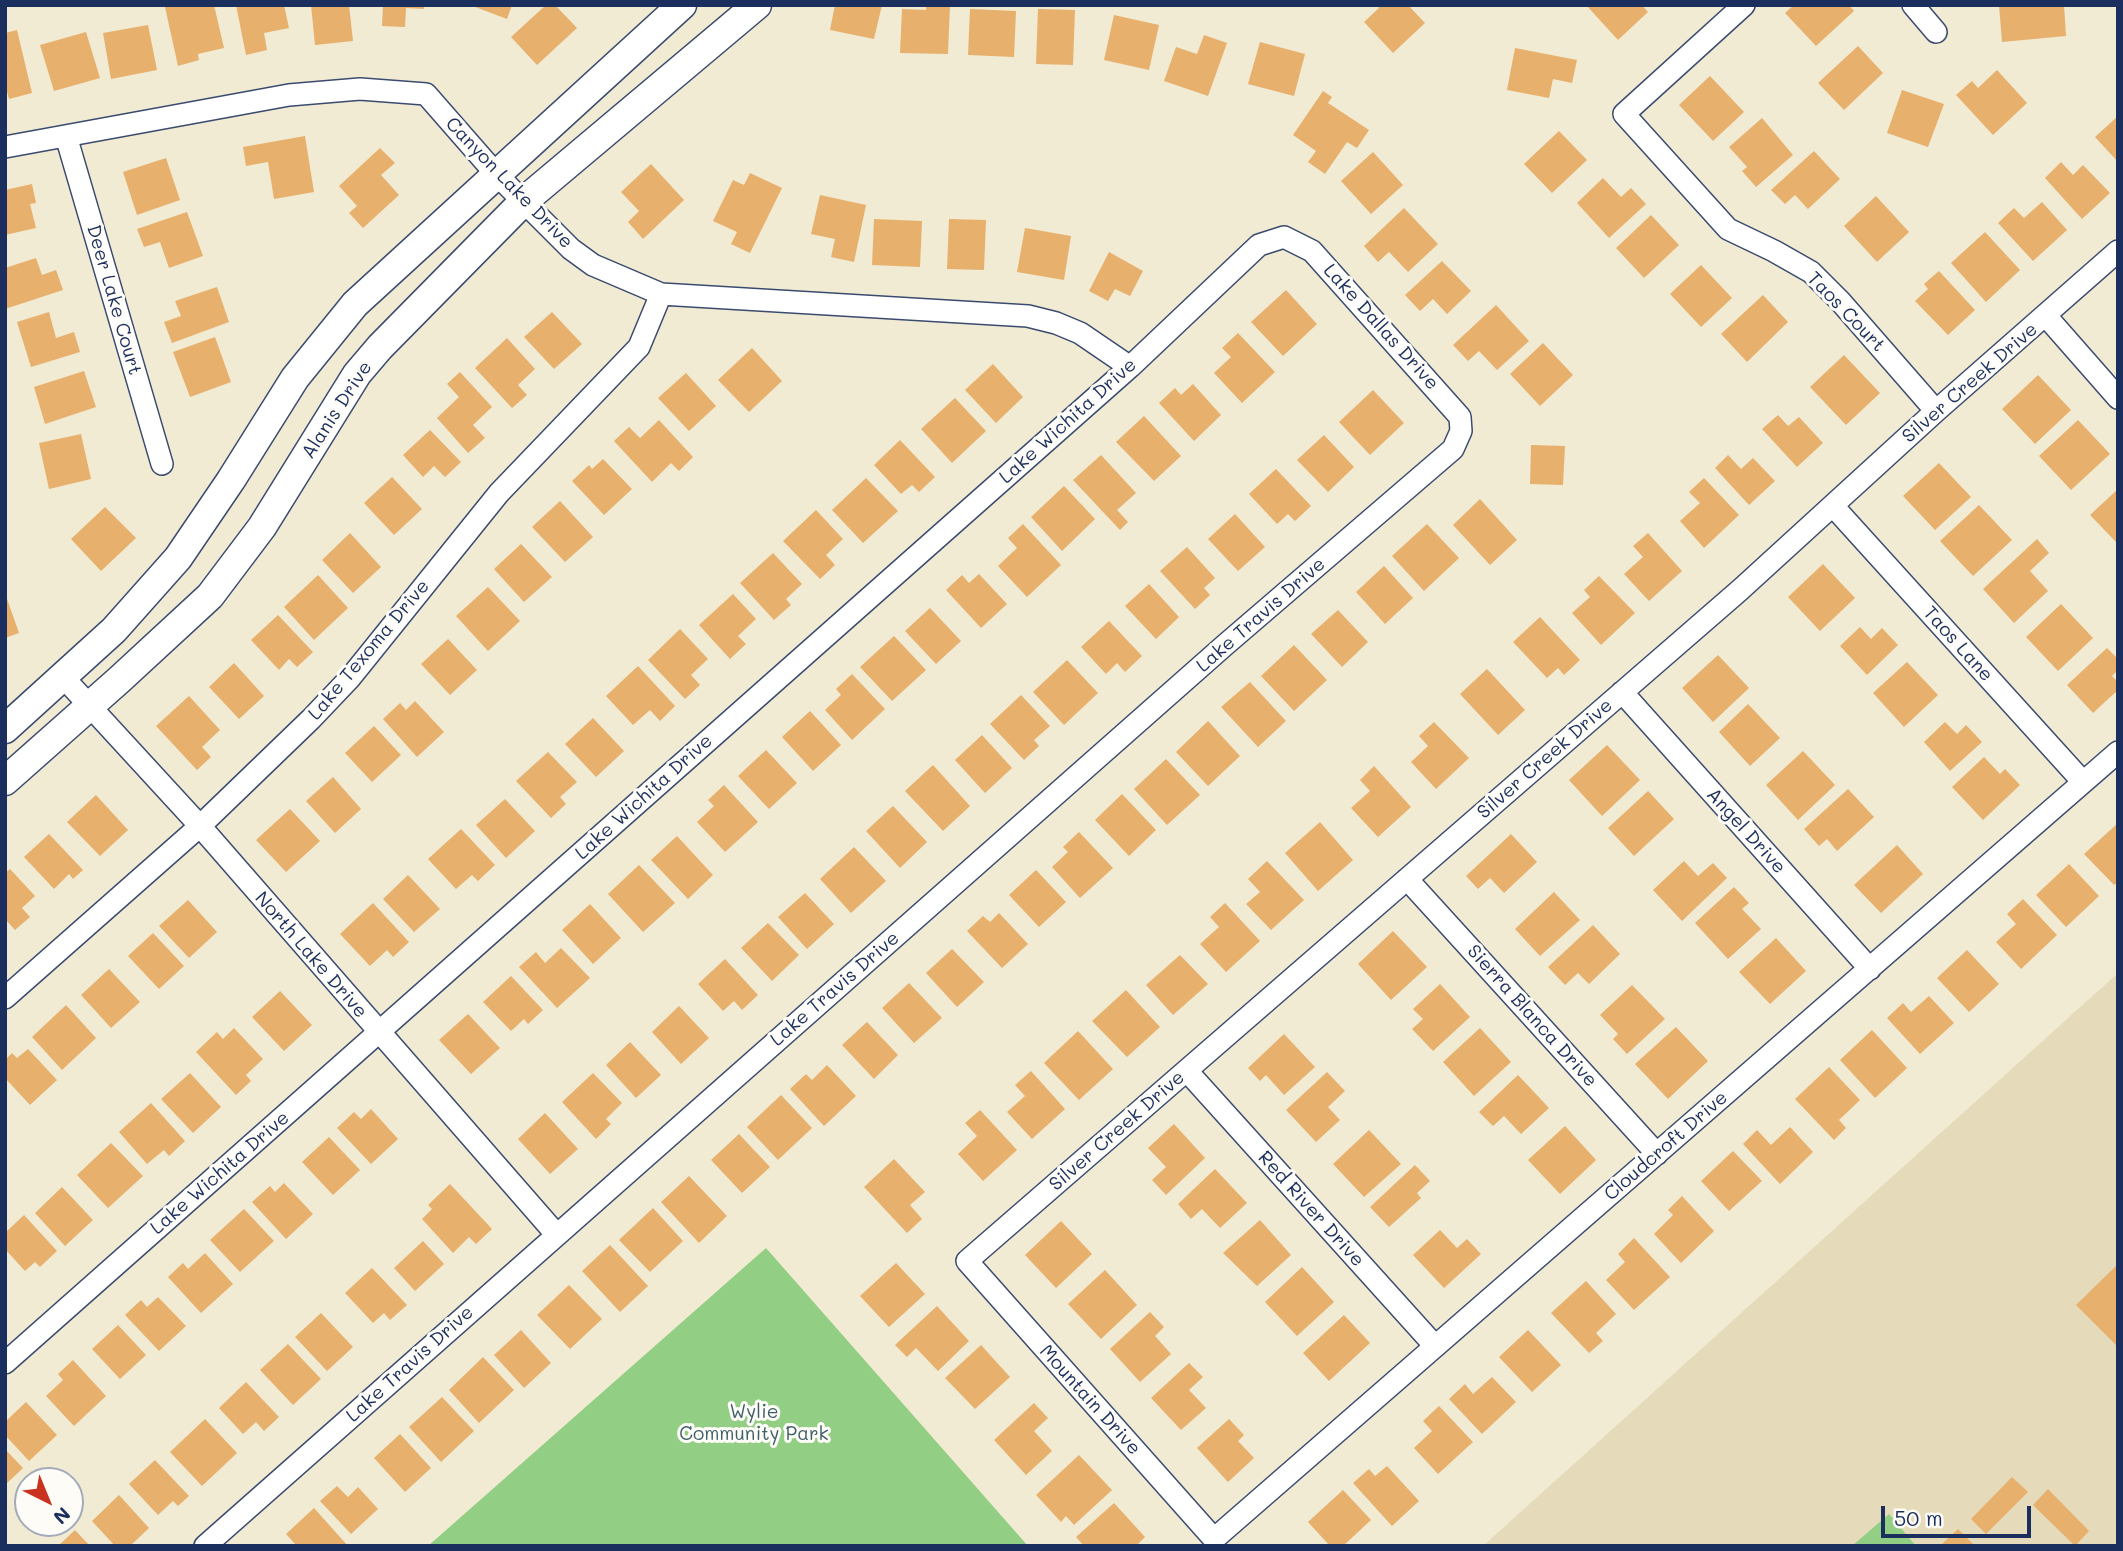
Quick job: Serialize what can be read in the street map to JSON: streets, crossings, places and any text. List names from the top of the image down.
{
  "streets": {
    "main road": ["Alanis Drive"],
    "street": [
      "Canyon Lake Drive",
      "Deer Lake Court",
      "Taos Court",
      "Lake Dallas Drive",
      "Silver Creek Drive",
      "Lake Wichita Drive",
      "Lake Travis Drive",
      "Taos Lane",
      "Lake Texoma Drive",
      "Angel Drive",
      "North Lake Drive",
      "Sierra Blanca Drive",
      "Cloudcroft Drive",
      "Red River Drive",
      "Mountain Drive"
    ]
  },
  "crossings": [
    ["Canyon Lake Drive", "Deer Lake Court"],
    ["Canyon Lake Drive", "Alanis Drive"],
    ["Canyon Lake Drive", "Lake Wichita Drive"],
    ["Canyon Lake Drive", "Lake Texoma Drive"],
    ["Taos Court", "Silver Creek Drive"],
    ["Lake Dallas Drive", "Lake Wichita Drive"],
    ["Lake Dallas Drive", "Lake Travis Drive"],
    ["Silver Creek Drive", "Taos Lane"],
    ["Silver Creek Drive", "Angel Drive"],
    ["Silver Creek Drive", "Sierra Blanca Drive"],
    ["Silver Creek Drive", "Red River Drive"],
    ["Silver Creek Drive", "Mountain Drive"],
    ["Alanis Drive", "North Lake Drive"],
    ["Lake Wichita Drive", "North Lake Drive"],
    ["Lake Travis Drive", "North Lake Drive"],
    ["Taos Lane", "Cloudcroft Drive"],
    ["Lake Texoma Drive", "North Lake Drive"],
    ["Angel Drive", "Cloudcroft Drive"],
    ["Sierra Blanca Drive", "Cloudcroft Drive"],
    ["Cloudcroft Drive", "Red River Drive"],
    ["Cloudcroft Drive", "Mountain Drive"]
  ],
  "parks": ["Wylie Community Park"],
  "scale_bar": "50 m",
  "north": "bottom right"
}
